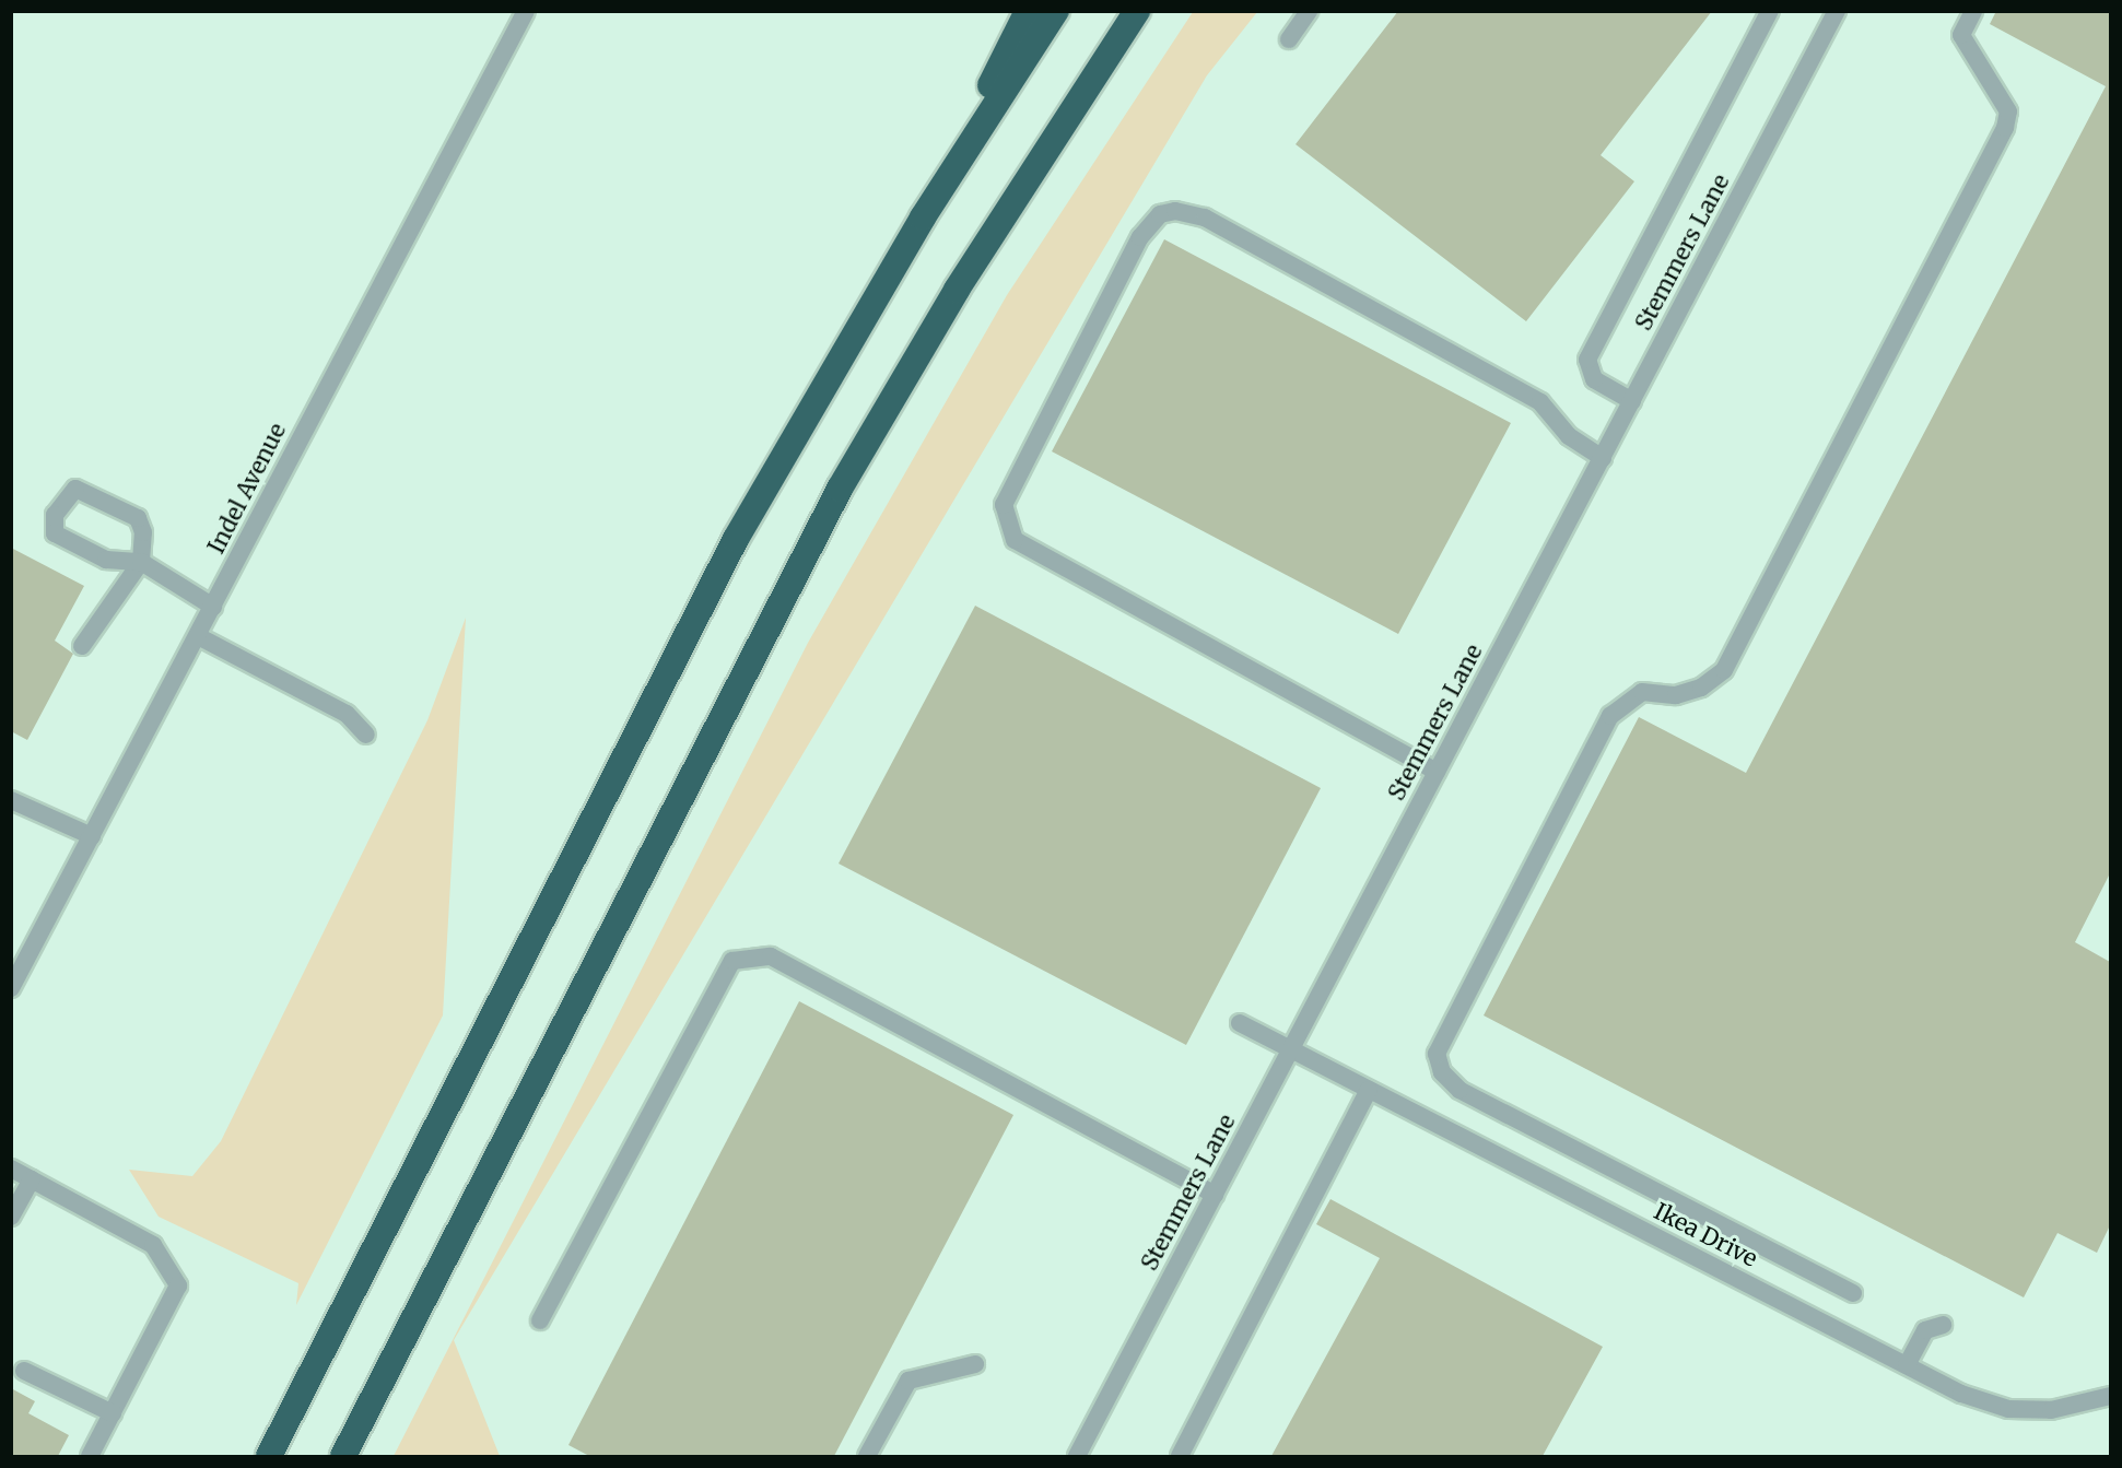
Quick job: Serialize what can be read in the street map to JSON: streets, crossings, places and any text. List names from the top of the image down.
{
  "streets": {
    "street": ["Stemmers Lane", "Indel Avenue", "Ikea Drive"]
  },
  "crossings": [
    ["Stemmers Lane", "Ikea Drive"]
  ]
}
